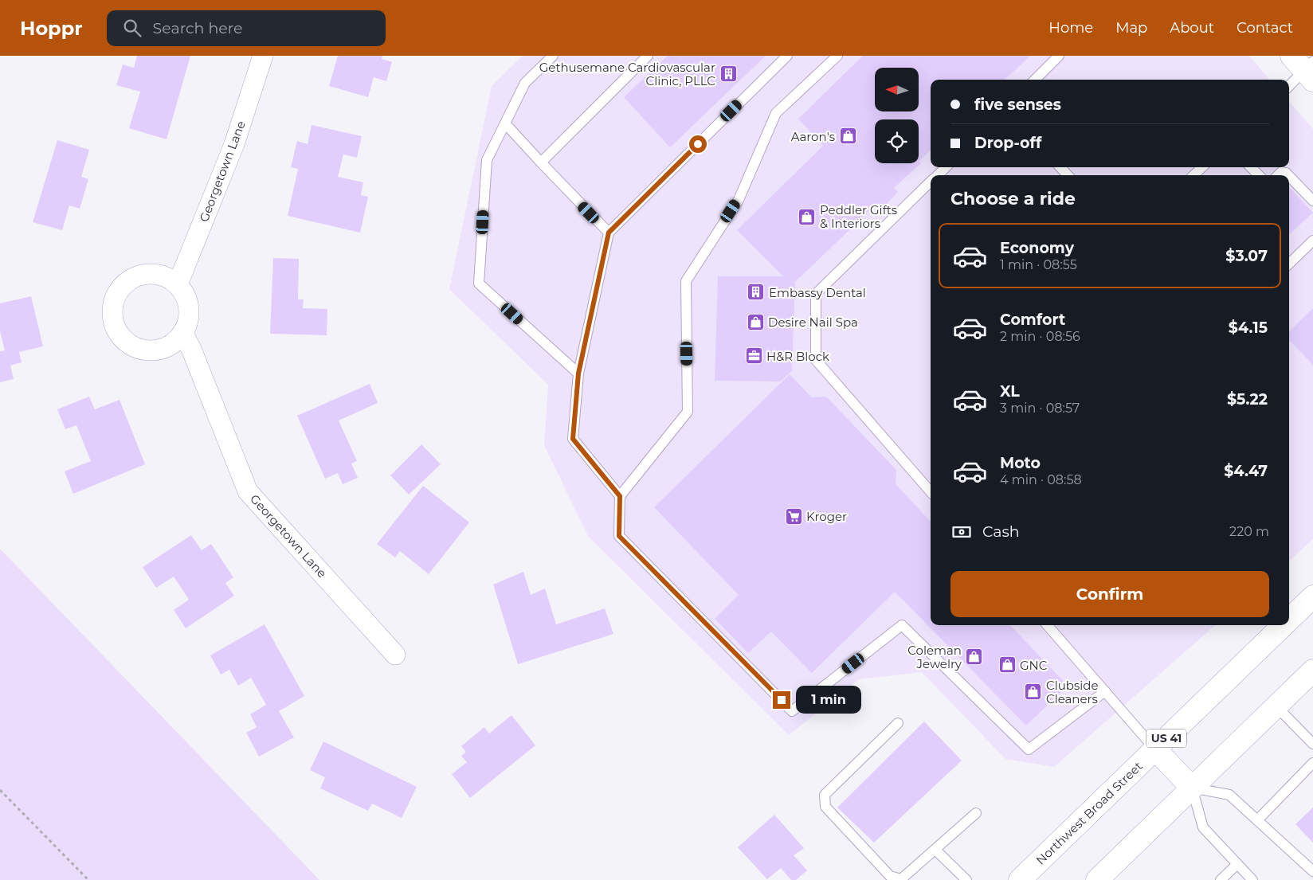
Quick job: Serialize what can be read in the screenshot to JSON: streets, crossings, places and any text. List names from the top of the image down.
{
  "streets": {
    "main road": ["US 41", "Northwest Broad Street"],
    "street": ["Georgetown Lane"]
  },
  "places": {
    "building": ["Gethusemane Cardiovascular Clinic, PLLC", "Embassy Dental"],
    "shop": [
      "Aaron's",
      "Peddler Gifts & Interiors",
      "Desire Nail Spa",
      "Coleman Jewelry",
      "GNC",
      "Clubside Cleaners"
    ],
    "office": ["H&R Block"],
    "supermarket": ["Kroger"]
  },
  "north": "left",
  "page": {
    "header": "Hoppr",
    "search": "Search here",
    "nav": [
      "Home",
      "Map",
      "About",
      "Contact"
    ],
    "banner": ["five senses", "Drop-off"],
    "heading": "Choose a ride",
    "list": [
      {
        "name": "Economy",
        "note": "1 min · 08:55",
        "value": "$3.07"
      },
      {
        "name": "Comfort",
        "note": "2 min · 08:56",
        "value": "$4.15"
      },
      {
        "name": "XL",
        "note": "3 min · 08:57",
        "value": "$5.22"
      },
      {
        "name": "Moto",
        "note": "4 min · 08:58",
        "value": "$4.47"
      }
    ],
    "pay": ["Cash", "220 m"],
    "buttons": "Confirm",
    "bubble": "1 min"
  }
}
